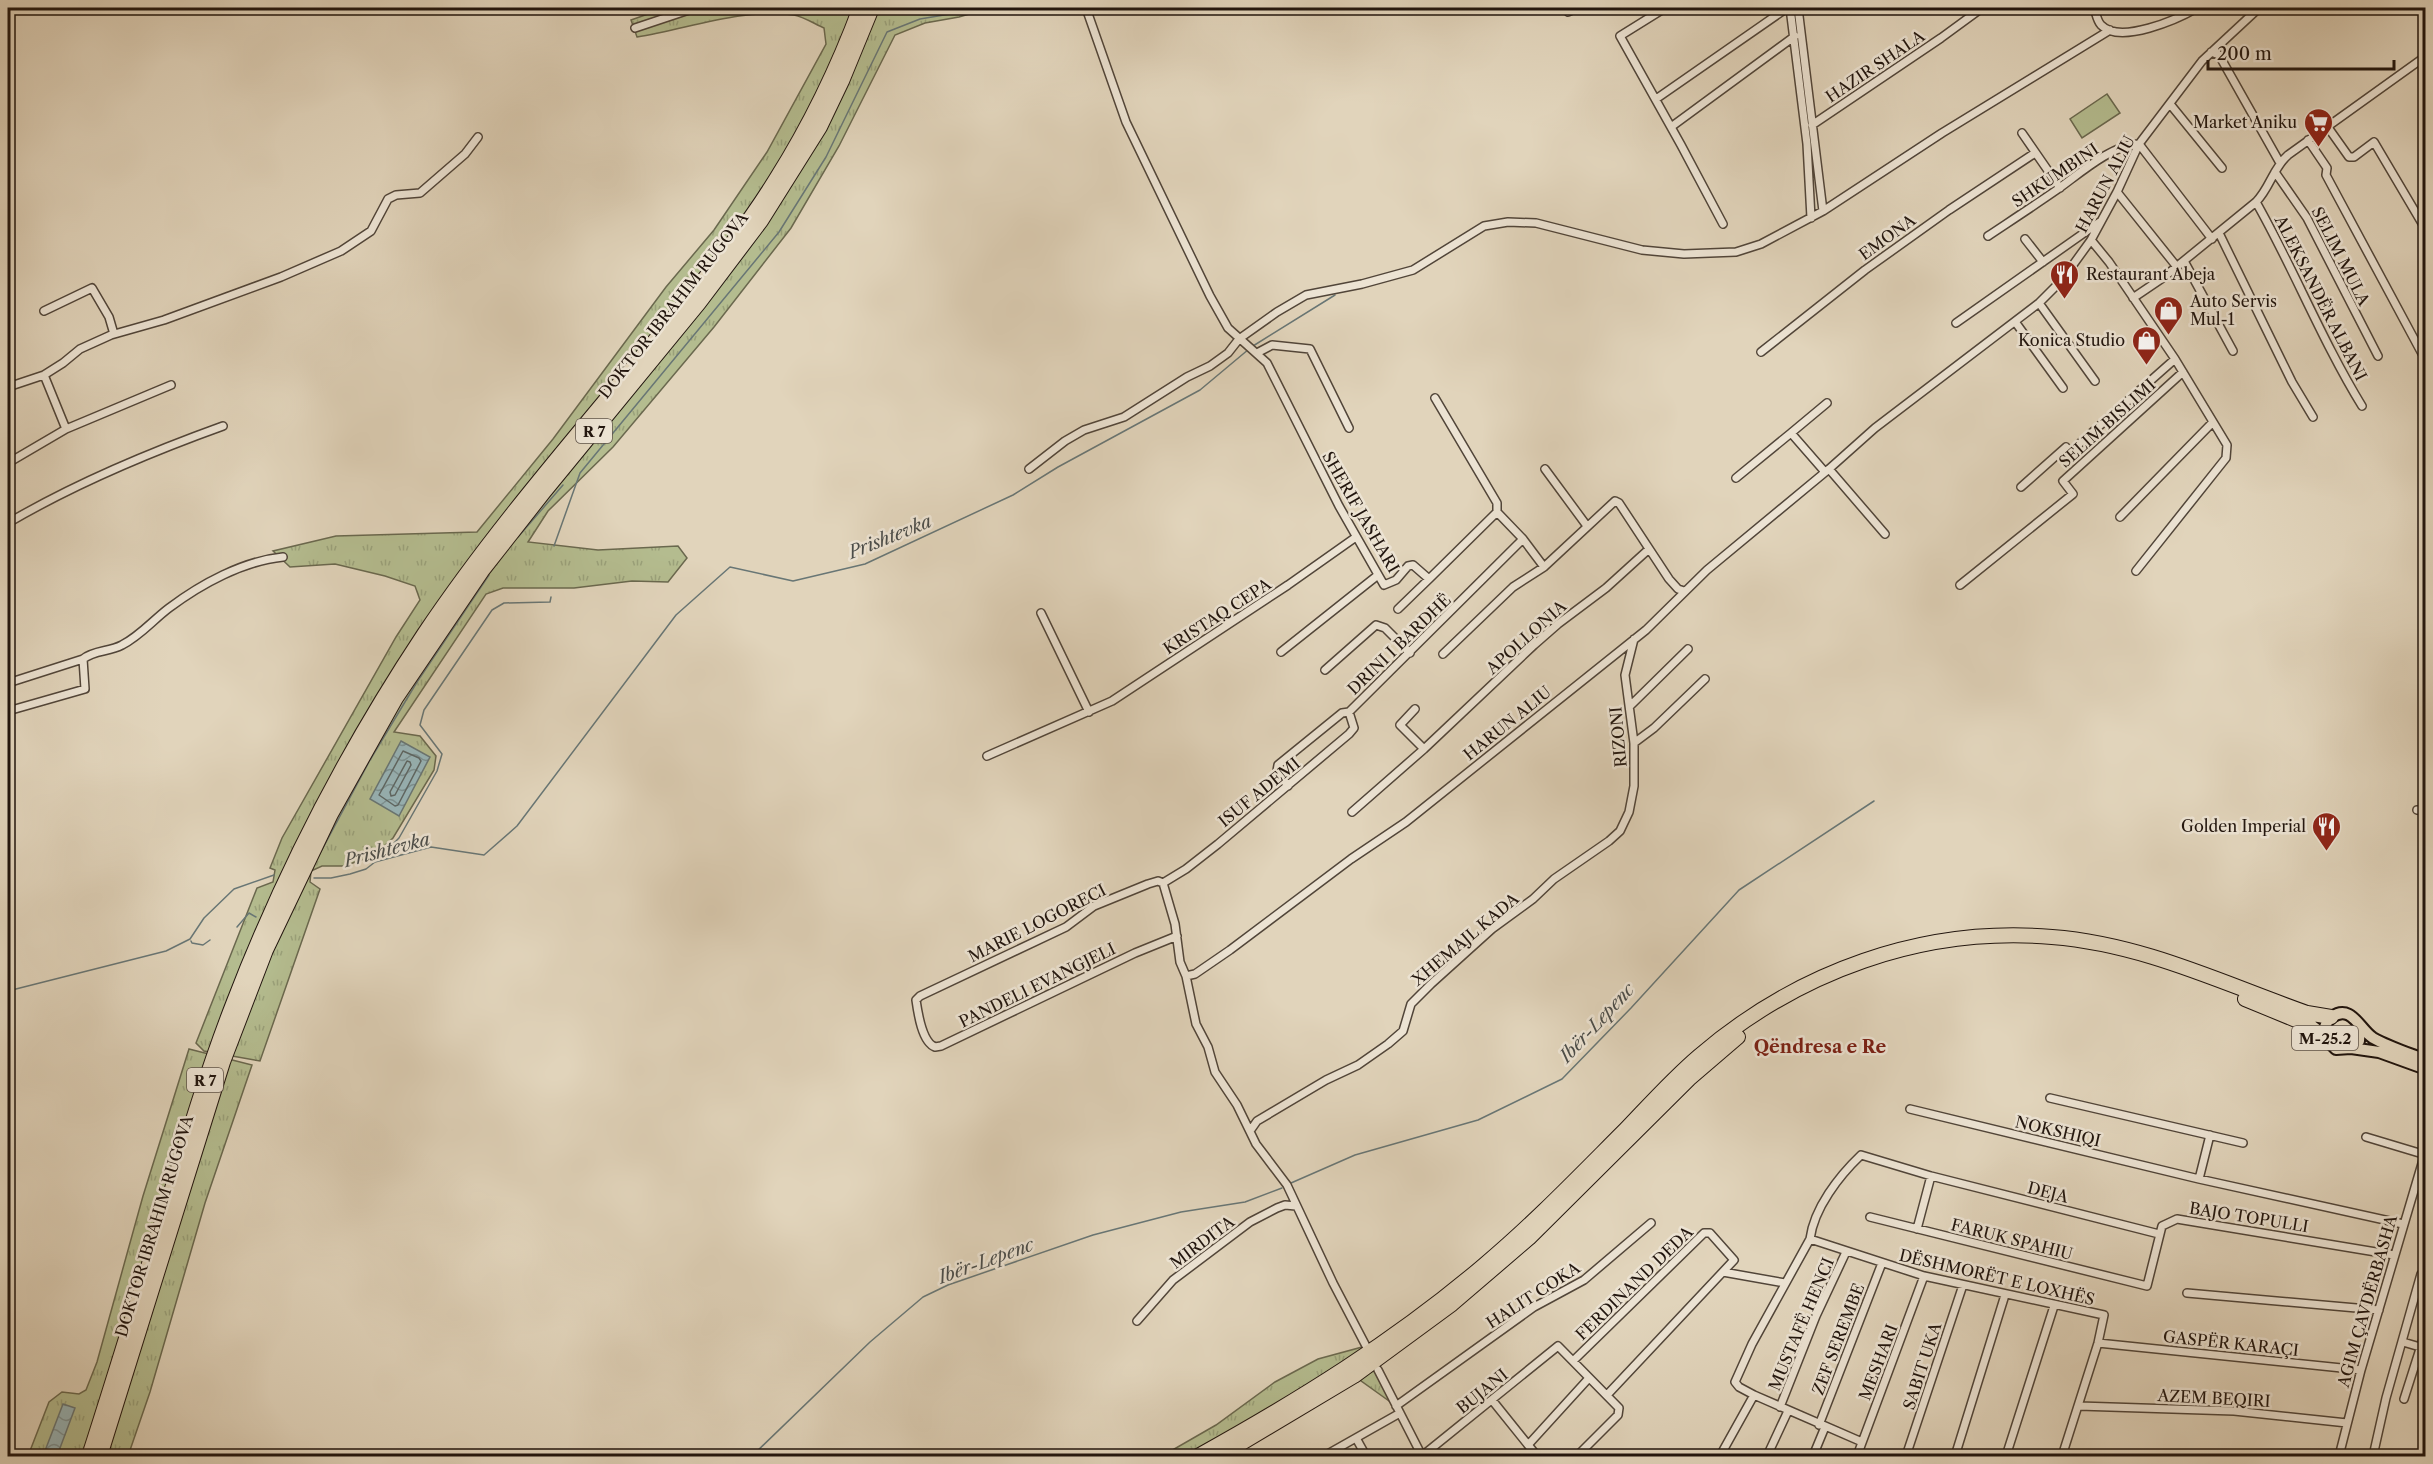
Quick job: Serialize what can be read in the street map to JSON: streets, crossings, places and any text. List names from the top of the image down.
{
  "streets": {
    "highway": ["DOKTOR IBRAHIM RUGOVA", "R 7"],
    "main road": ["M-25.2"],
    "street": [
      "HAZIR SHALA",
      "SHKUMBINI",
      "HARUN ALIU",
      "EMONA",
      "SELIM MULA",
      "ALEKSANDËR ALBANI",
      "SELIM BISLIMI",
      "SHERIF JASHARI",
      "KRISTAQ CEPA",
      "APOLLONIA",
      "DRINI I BARDHË",
      "RIZONI",
      "ISUF ADEMI",
      "MARIE LOGORECI",
      "XHEMAJL KADA",
      "PANDELI EVANGJELI",
      "NOKSHIQI",
      "DEJA",
      "BAJO TOPULLI",
      "FARUK SPAHIU",
      "MIRDITA",
      "DËSHMORËT E LOXHËS",
      "FERDINAND DEDA",
      "HALIT COKA",
      "AGIM ÇAVDËRBASHA",
      "MUSTAFË HENCI",
      "ZEF SEREMBE",
      "GASPËR KARAÇI",
      "MESHARI",
      "SABIT UKA",
      "BUJANI",
      "AZEM BEQIRI"
    ]
  },
  "crossings": [
    ["SHKUMBINI", "HARUN ALIU"],
    ["HARUN ALIU", "RIZONI"],
    ["SHERIF JASHARI", "KRISTAQ CEPA"],
    ["DRINI I BARDHË", "ISUF ADEMI"],
    ["RIZONI", "XHEMAJL KADA"],
    ["ISUF ADEMI", "MARIE LOGORECI"],
    ["MARIE LOGORECI", "PANDELI EVANGJELI"],
    ["NOKSHIQI", "AGIM ÇAVDËRBASHA"],
    ["DEJA", "BAJO TOPULLI"],
    ["DEJA", "FARUK SPAHIU"],
    ["DEJA", "DËSHMORËT E LOXHËS"],
    ["BAJO TOPULLI", "FARUK SPAHIU"],
    ["BAJO TOPULLI", "AGIM ÇAVDËRBASHA"],
    ["DËSHMORËT E LOXHËS", "MUSTAFË HENCI"],
    ["DËSHMORËT E LOXHËS", "ZEF SEREMBE"],
    ["DËSHMORËT E LOXHËS", "GASPËR KARAÇI"],
    ["DËSHMORËT E LOXHËS", "MESHARI"],
    ["DËSHMORËT E LOXHËS", "SABIT UKA"],
    ["DËSHMORËT E LOXHËS", "AZEM BEQIRI"],
    ["FERDINAND DEDA", "BUJANI"],
    ["AGIM ÇAVDËRBASHA", "GASPËR KARAÇI"],
    ["AGIM ÇAVDËRBASHA", "AZEM BEQIRI"]
  ],
  "districts": ["Qëndresa e Re"],
  "water": ["Prishtevka", "Ibër-Lepenc"],
  "places": {
    "supermarket": ["Market Aniku"],
    "restaurant": ["Restaurant Abeja", "Golden Imperial"],
    "shop": ["Auto Servis Mul-1", "Konica Studio"]
  },
  "scale_bar": "200 m"
}
